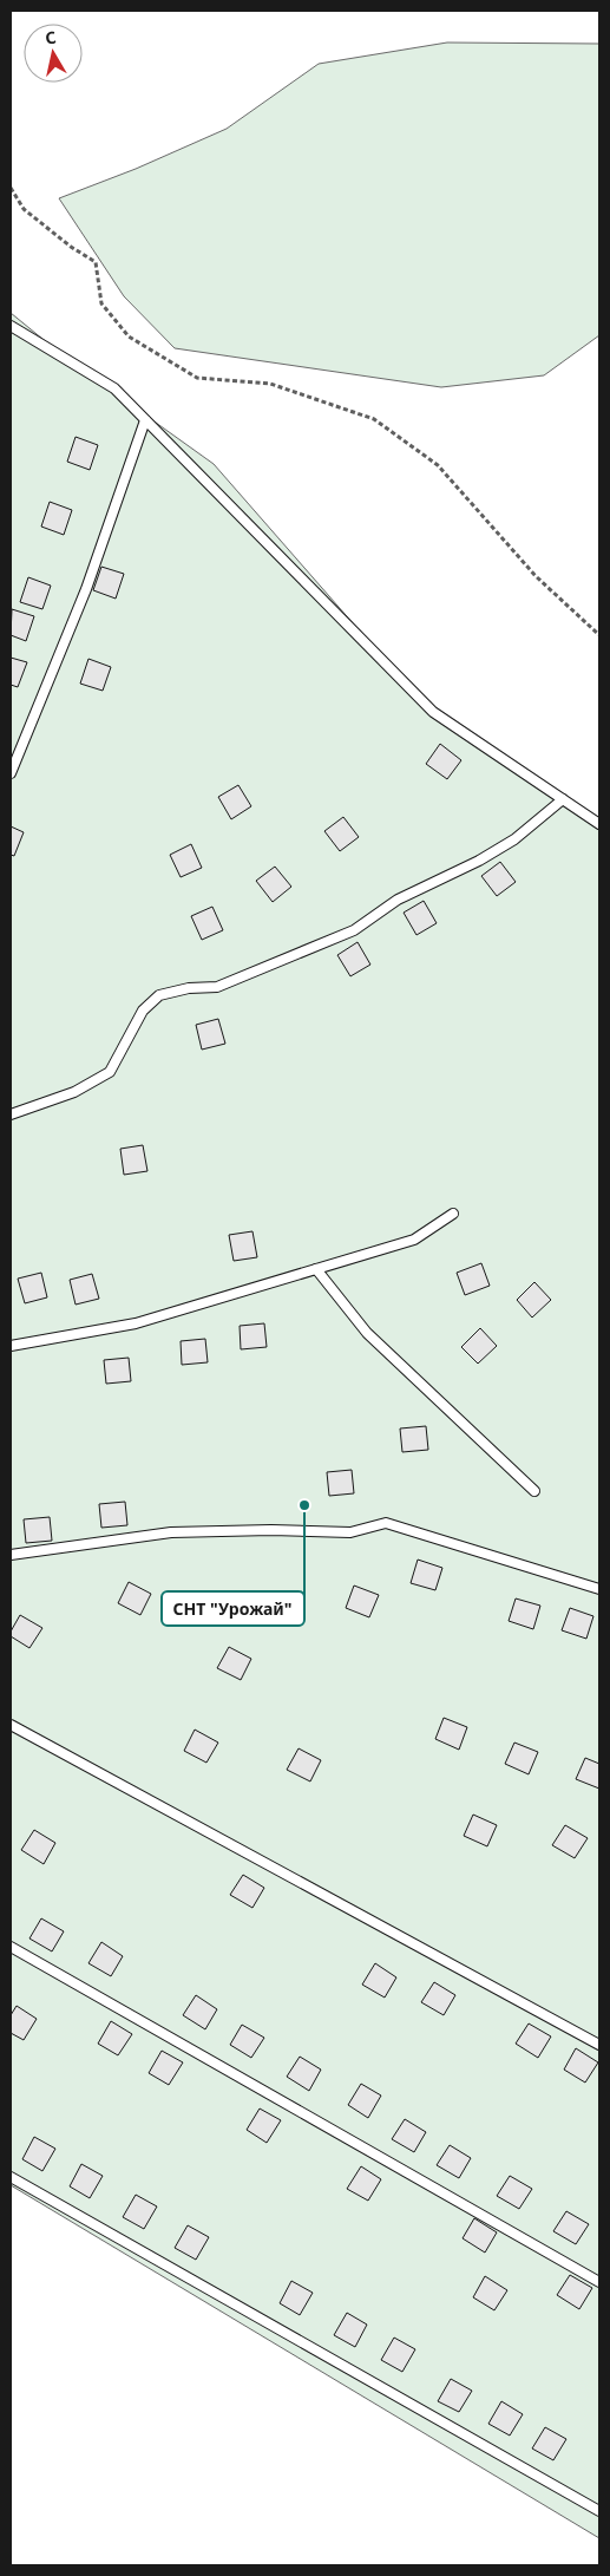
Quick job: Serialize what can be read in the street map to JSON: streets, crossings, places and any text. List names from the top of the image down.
{
  "places": ["СНТ \"Урожай\""],
  "north": "top"
}
